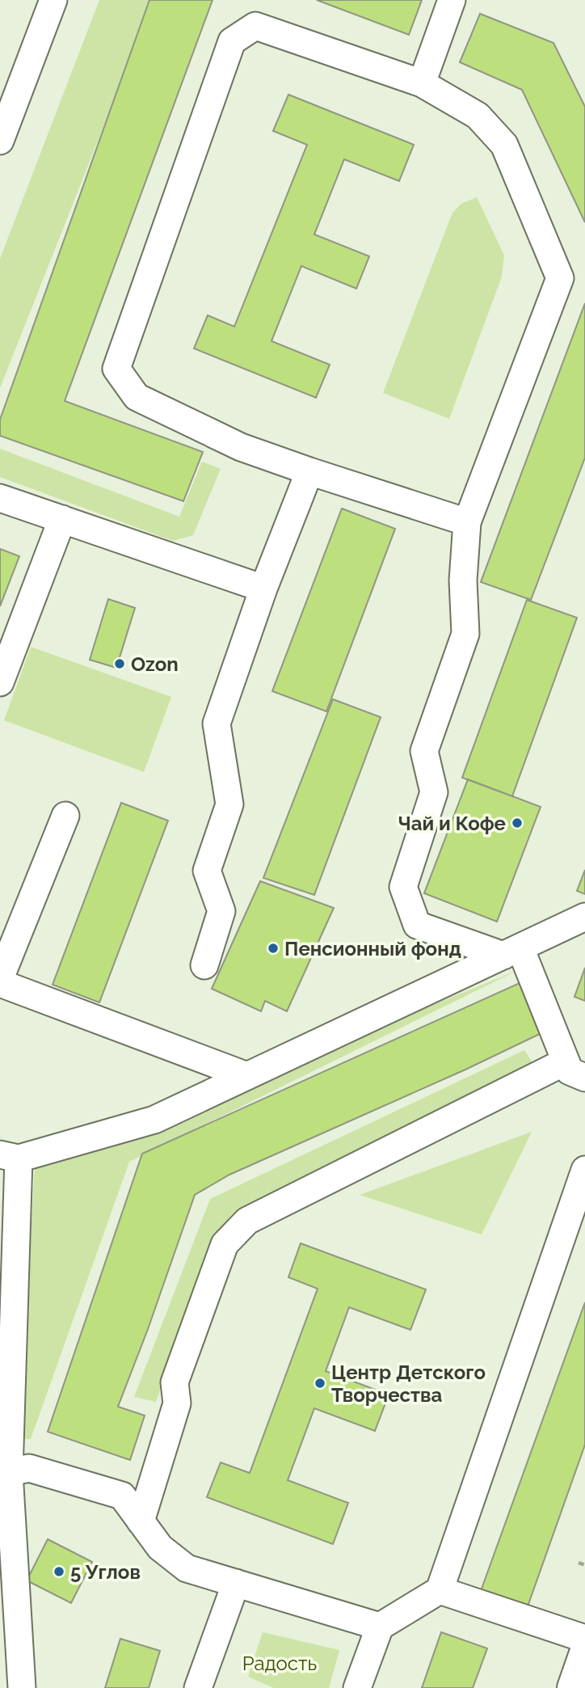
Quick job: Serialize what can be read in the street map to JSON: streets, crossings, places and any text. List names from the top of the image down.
{
  "parks": ["Радость"],
  "places": [
    "Ozon",
    "Чай и Кофе",
    "Пенсионный фонд",
    "Центр Детского Творчества",
    "5 Углов"
  ]
}
